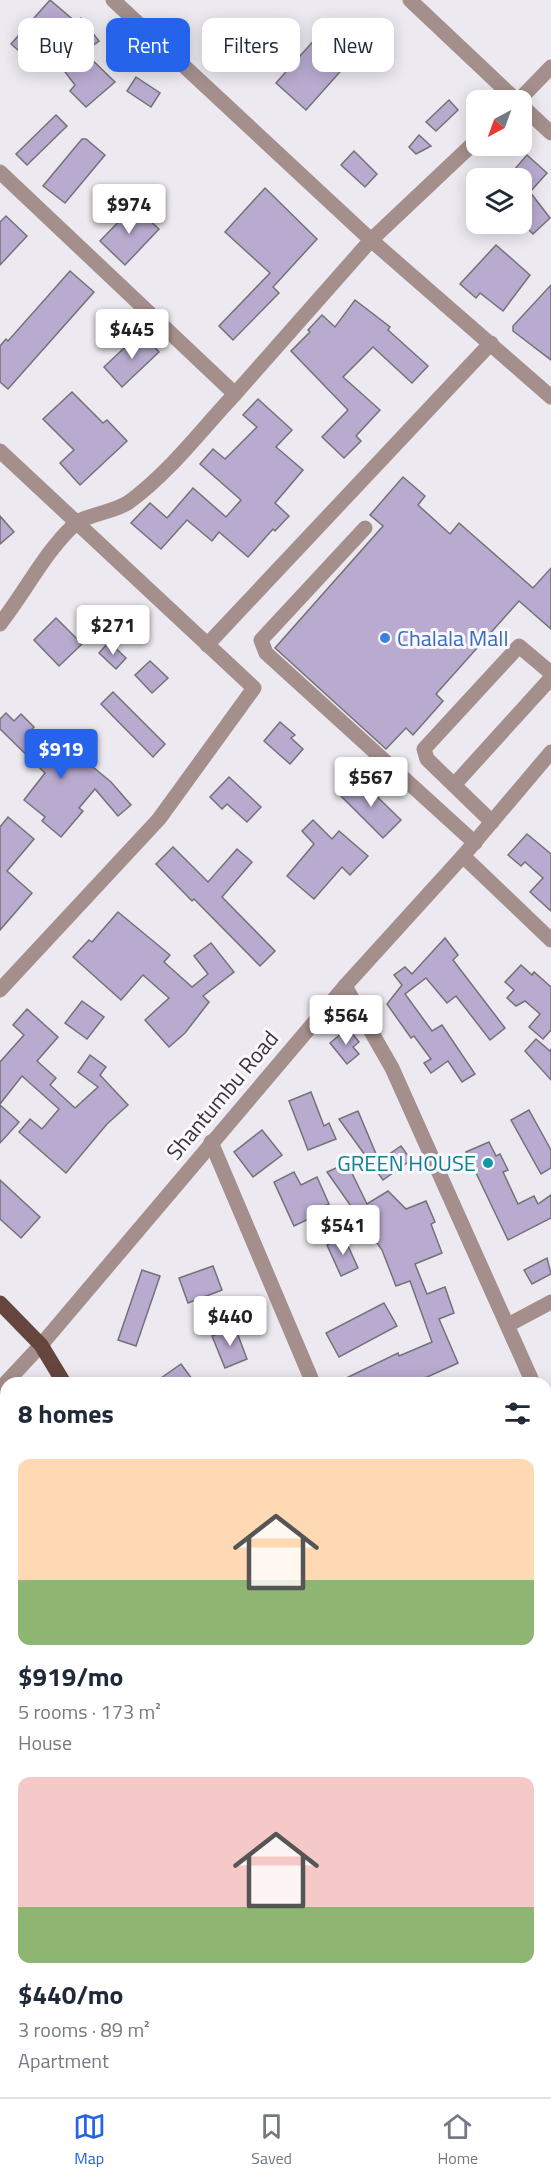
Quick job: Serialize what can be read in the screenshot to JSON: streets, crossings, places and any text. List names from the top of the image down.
{
  "streets": {
    "street": ["Shantumbu Road"]
  },
  "places": ["Chalala Mall", "GREEN HOUSE"],
  "north": "bottom left",
  "page": {
    "chip": [
      "Buy",
      "Rent",
      "Filters",
      "New"
    ],
    "price": [
      "$974",
      "$445",
      "$271",
      "$919",
      "$567",
      "$564",
      "$541",
      "$440"
    ],
    "heading": "8 homes",
    "list": [
      {
        "name": "$919/mo",
        "note": "5 rooms · 173 m² · House"
      },
      {
        "name": "$440/mo",
        "note": "3 rooms · 89 m² · Apartment"
      }
    ],
    "tabs": ["Map", "Saved", "Home"]
  }
}
